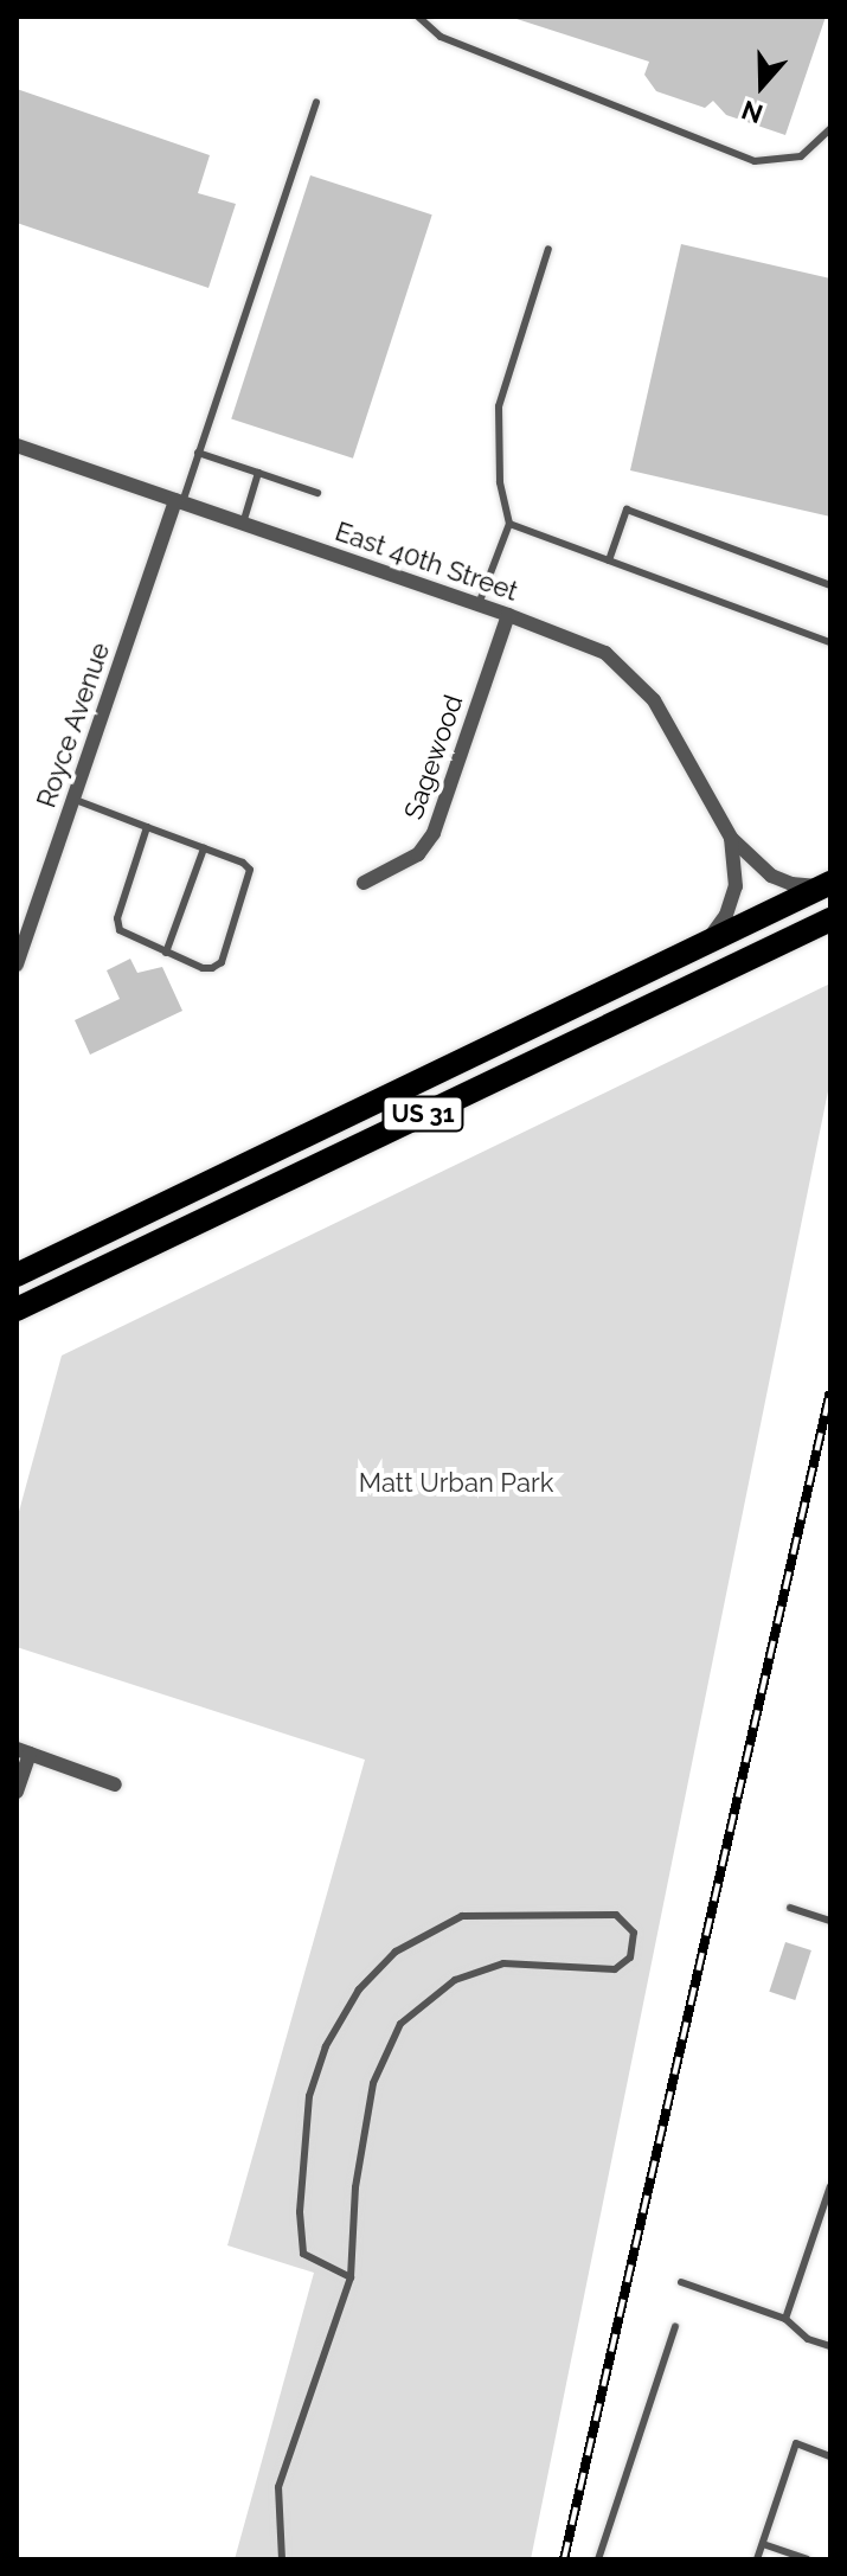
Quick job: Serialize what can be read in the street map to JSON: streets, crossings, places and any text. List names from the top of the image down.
{
  "streets": {
    "highway": ["US 31"],
    "street": ["East 40th Street", "Royce Avenue", "Sagewood"]
  },
  "crossings": [
    ["East 40th Street", "Royce Avenue"],
    ["East 40th Street", "Sagewood"]
  ],
  "parks": ["Matt Urban Park"],
  "north": "bottom"
}
